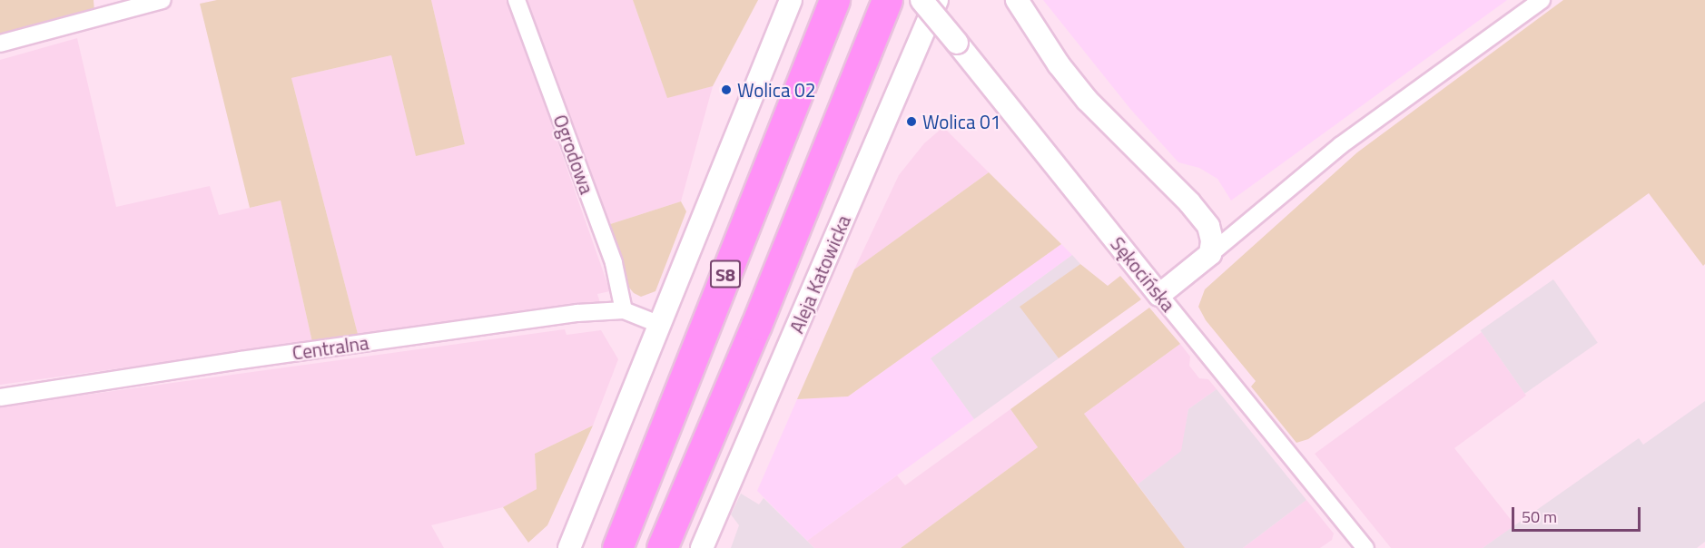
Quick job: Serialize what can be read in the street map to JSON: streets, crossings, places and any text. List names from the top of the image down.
{
  "streets": {
    "highway": ["S8"],
    "street": [
      "Ogrodowa",
      "Aleja Katowicka",
      "Sękocińska",
      "Centralna"
    ]
  },
  "crossings": [
    ["Ogrodowa", "Centralna"]
  ],
  "places": ["Wolica 02", "Wolica 01"],
  "scale_bar": "50 m"
}
